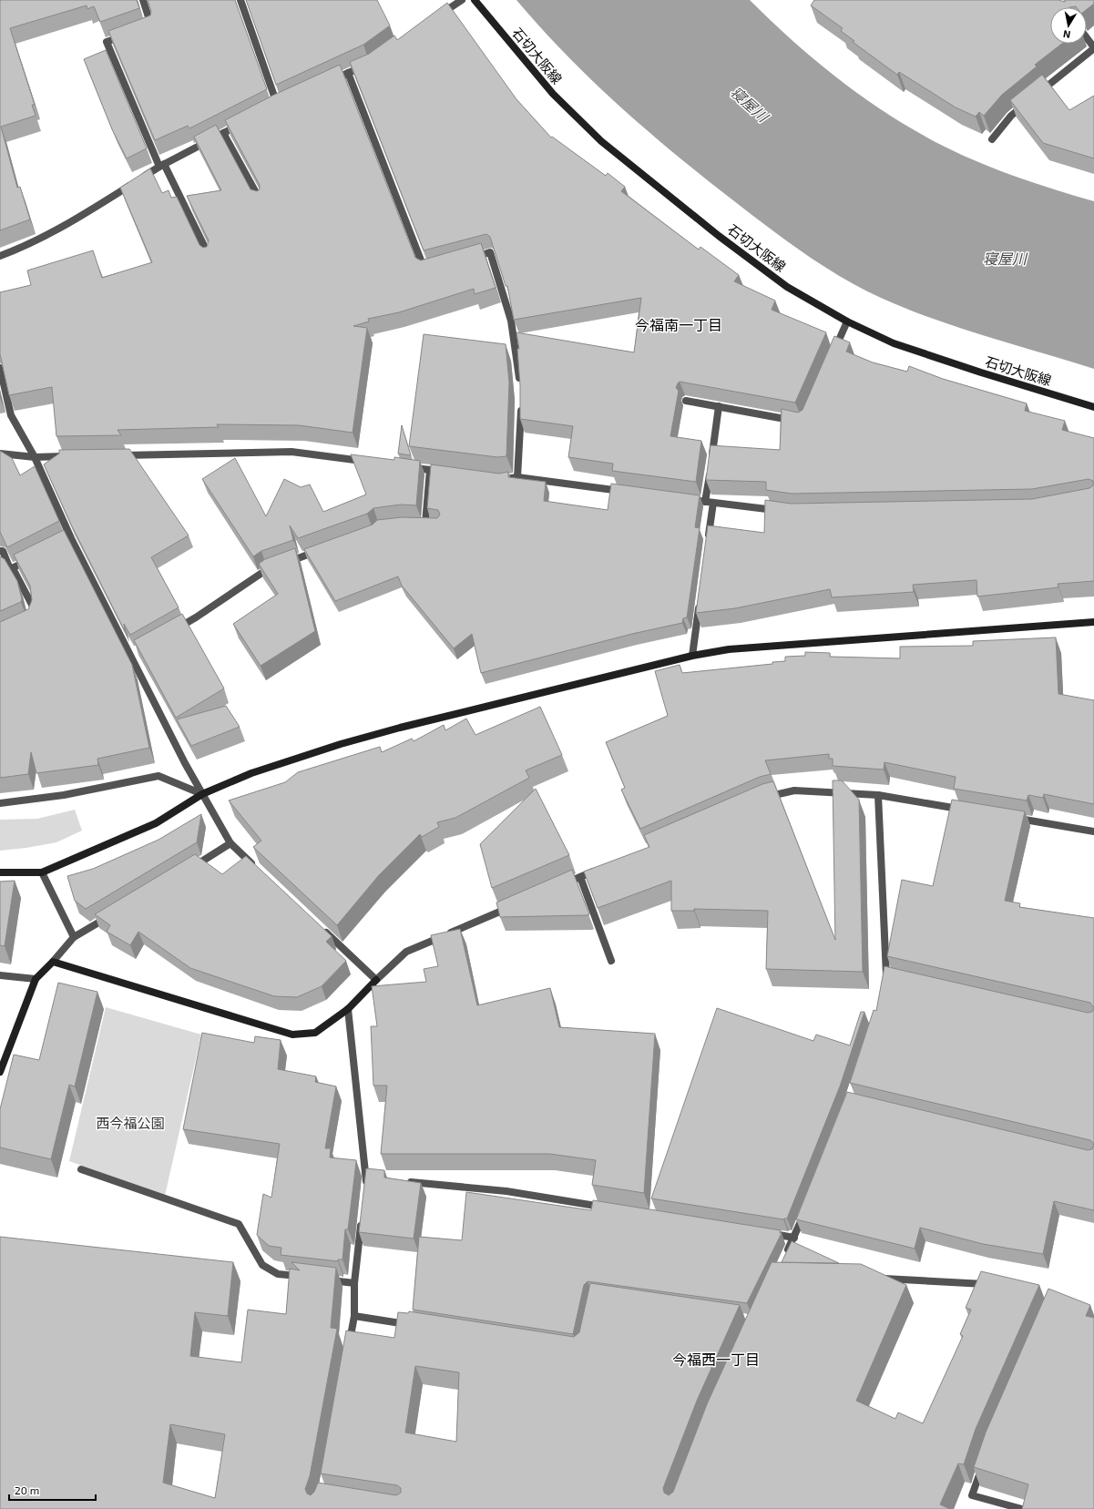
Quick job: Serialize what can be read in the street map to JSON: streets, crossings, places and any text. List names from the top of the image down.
{
  "streets": {
    "street": ["石切大阪線"]
  },
  "districts": ["今福南一丁目", "今福西一丁目"],
  "water": ["寝屋川"],
  "parks": ["西今福公園"],
  "scale_bar": "20 m",
  "north": "bottom"
}
